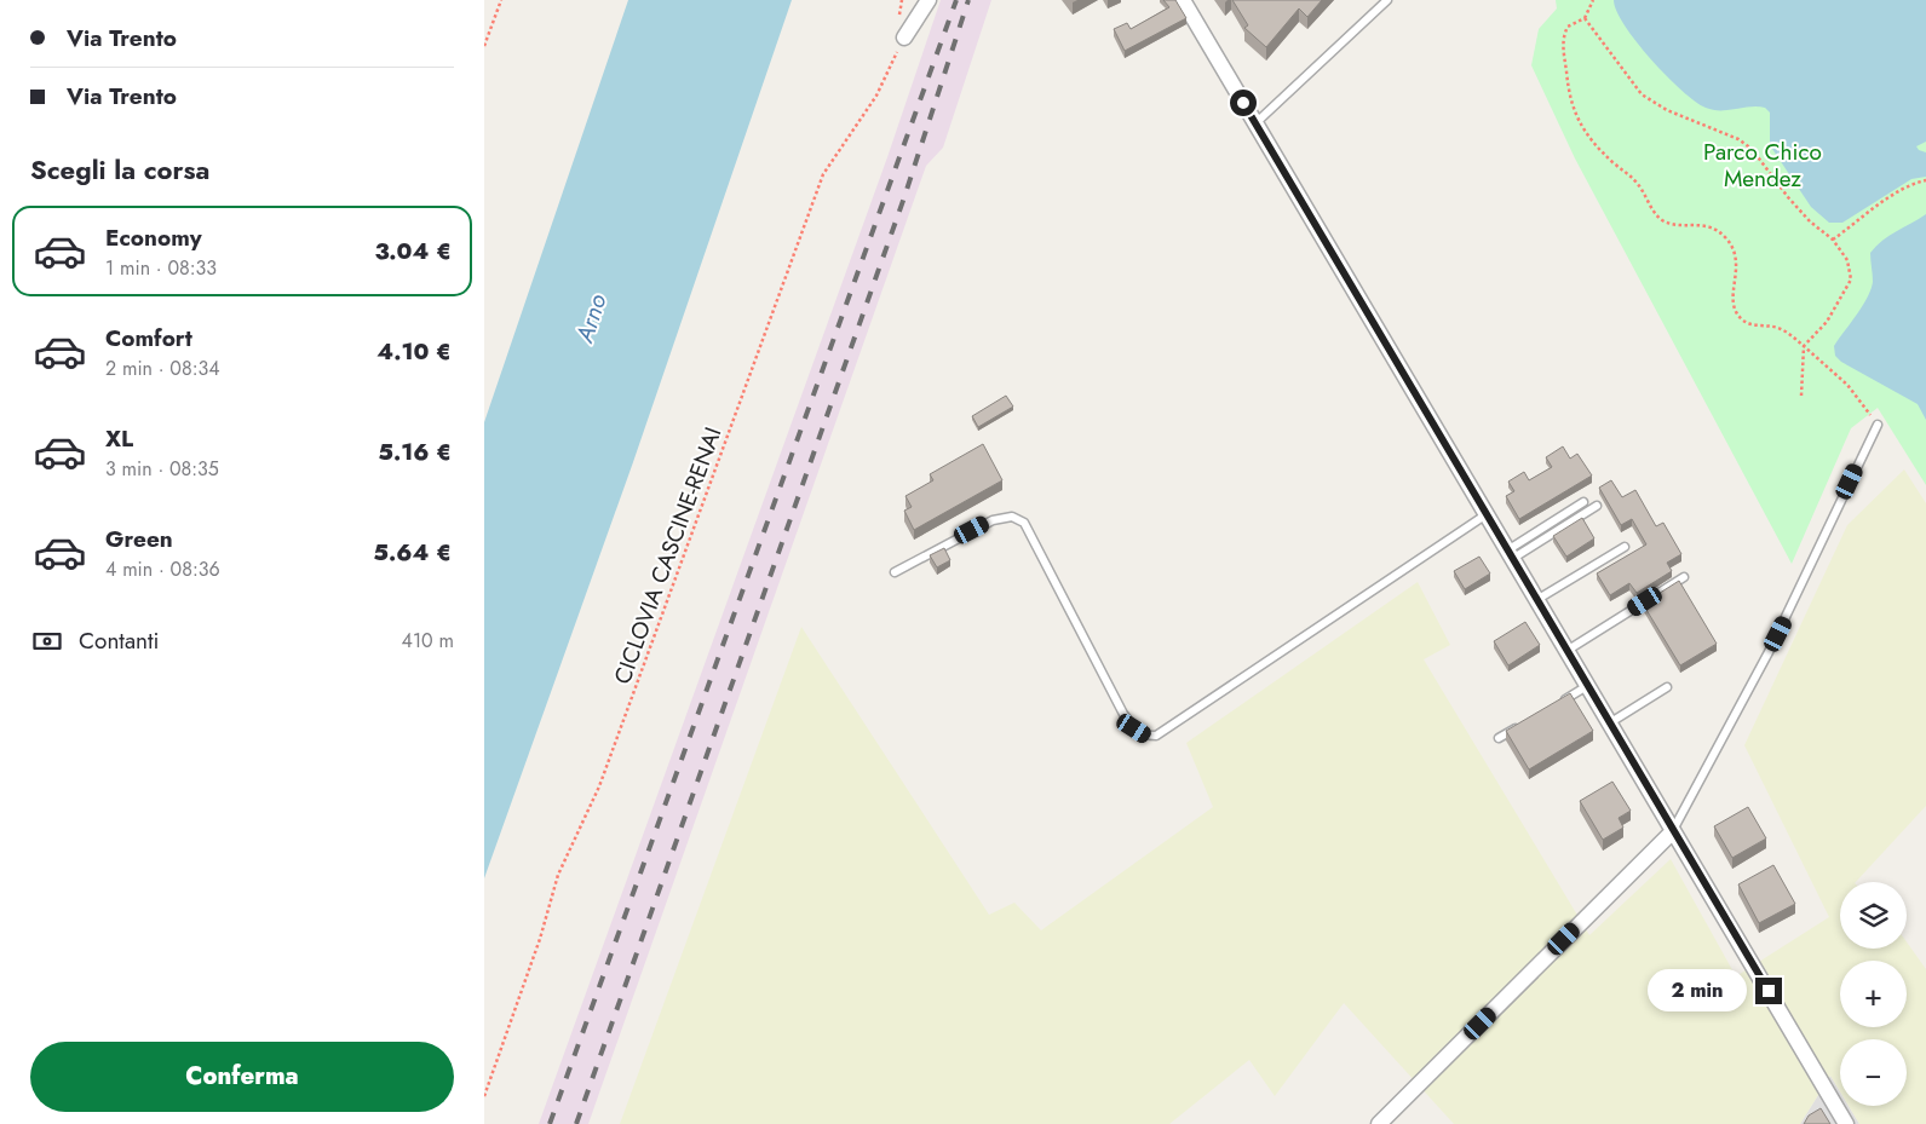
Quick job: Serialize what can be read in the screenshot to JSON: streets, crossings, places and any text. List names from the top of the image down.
{
  "streets": {
    "path": ["CICLOVIA CASCINE-RENAI"]
  },
  "water": ["Arno"],
  "parks": ["Parco Chico Mendez"],
  "page": {
    "banner": ["Via Trento", "Via Trento"],
    "heading": "Scegli la corsa",
    "list": [
      {
        "name": "Economy",
        "note": "1 min · 08:33",
        "value": "3.04 €"
      },
      {
        "name": "Comfort",
        "note": "2 min · 08:34",
        "value": "4.10 €"
      },
      {
        "name": "XL",
        "note": "3 min · 08:35",
        "value": "5.16 €"
      },
      {
        "name": "Green",
        "note": "4 min · 08:36",
        "value": "5.64 €"
      }
    ],
    "pay": ["Contanti", "410 m"],
    "map_buttons": ["+", "−"],
    "bubble": "2 min",
    "buttons": "Conferma"
  }
}
